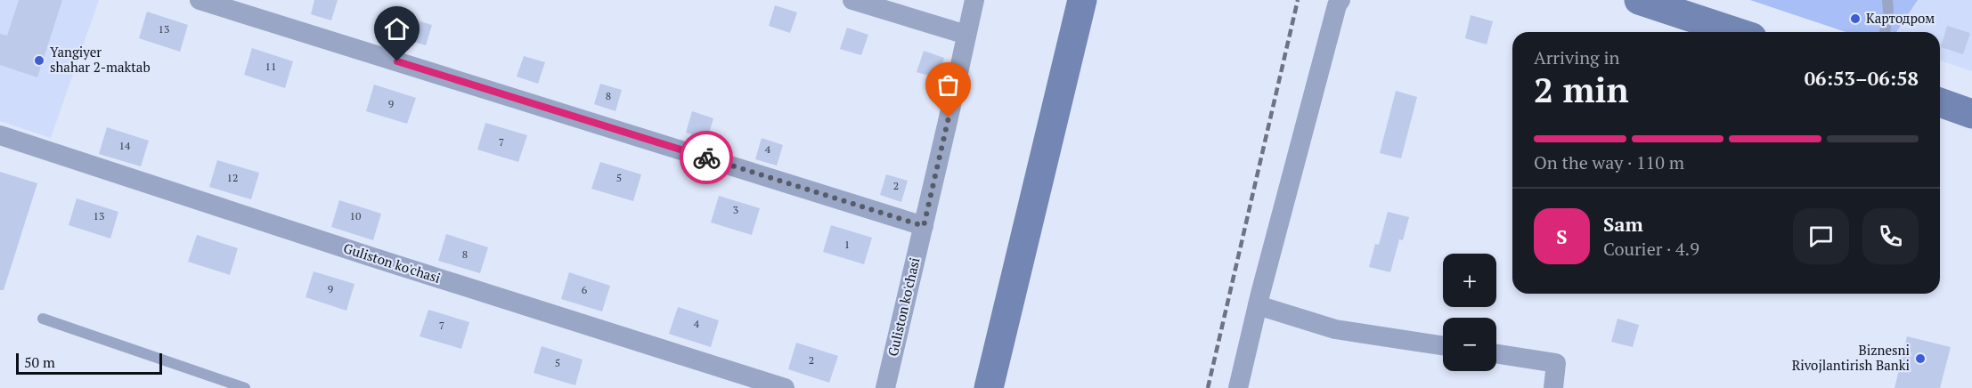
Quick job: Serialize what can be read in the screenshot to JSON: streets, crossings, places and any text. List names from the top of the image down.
{
  "streets": {
    "street": ["Guliston ko'chasi"]
  },
  "places": ["Картодром", "Yangiyer shahar 2-maktab", "Biznesni Rivojlantirish Banki"],
  "house_numbers": [
    "13",
    "11",
    "8",
    "9",
    "7",
    "14",
    "4",
    "12",
    "5",
    "2",
    "3",
    "13",
    "10",
    "1",
    "8",
    "9",
    "6",
    "4",
    "7",
    "2",
    "5"
  ],
  "scale_bar": "50 m",
  "page": {
    "heading": ["2 min", "Arriving in", "06:53–06:58"],
    "panel": ["Sam", "Courier · 4.9"],
    "bar": "On the way · 110 m",
    "round": "S",
    "map_buttons": ["+", "−"],
    "scale": "50 m"
  }
}
